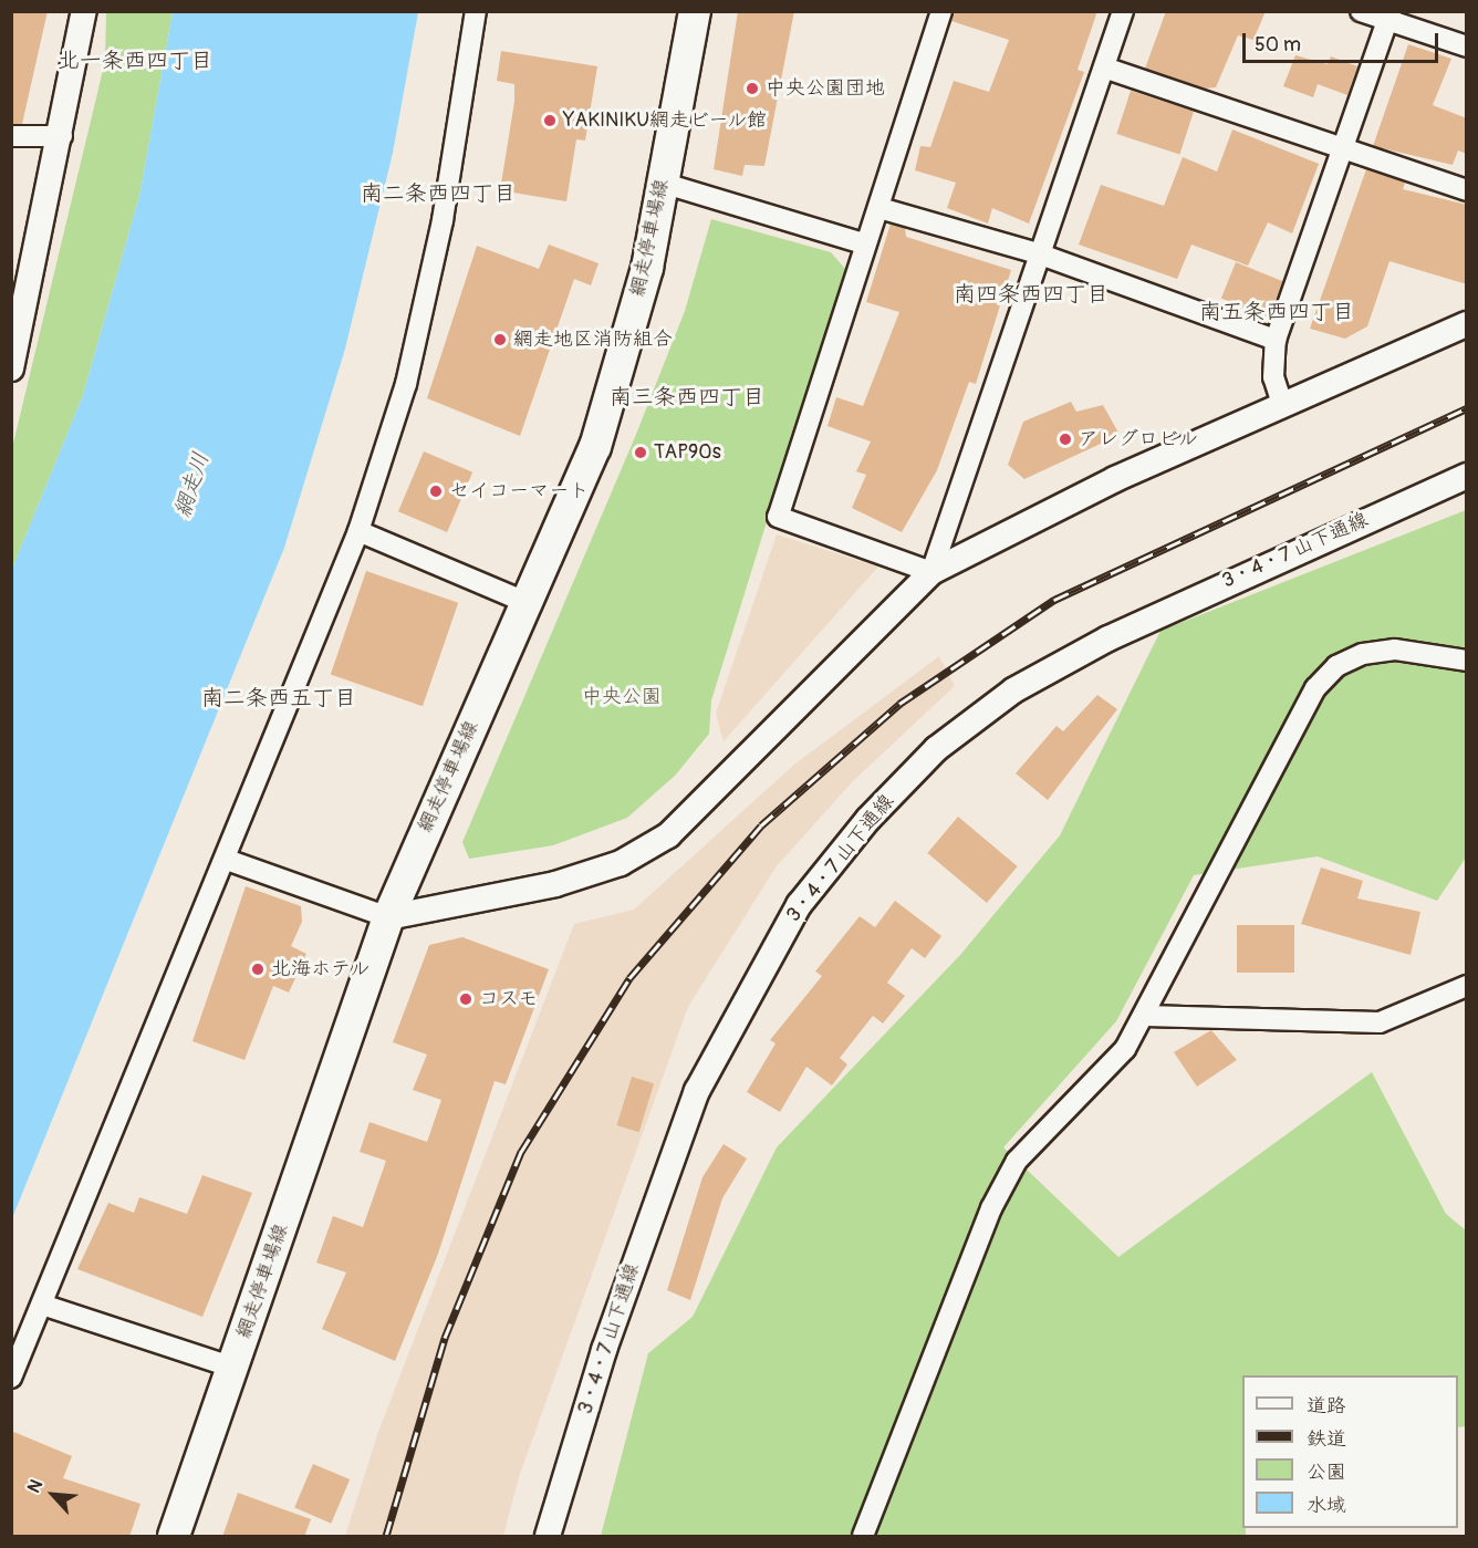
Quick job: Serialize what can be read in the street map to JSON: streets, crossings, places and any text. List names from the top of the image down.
{
  "streets": {
    "main road": ["網走停車場線"],
    "street": ["3・4・7 山下通線"]
  },
  "districts": [
    "北一条西四丁目",
    "南二条西四丁目",
    "南四条西四丁目",
    "南五条西四丁目",
    "南三条西四丁目",
    "南二条西五丁目"
  ],
  "water": ["網走川"],
  "parks": ["中央公園"],
  "places": [
    "中央公園団地",
    "YAKINIKU網走ビール館",
    "網走地区消防組合",
    "アレグロビル",
    "TAP90s",
    "セイコーマート",
    "北海ホテル",
    "コスモ"
  ],
  "legend": [
    "道路",
    "鉄道",
    "公園",
    "水域"
  ],
  "scale_bar": "50 m",
  "north": "top left"
}
